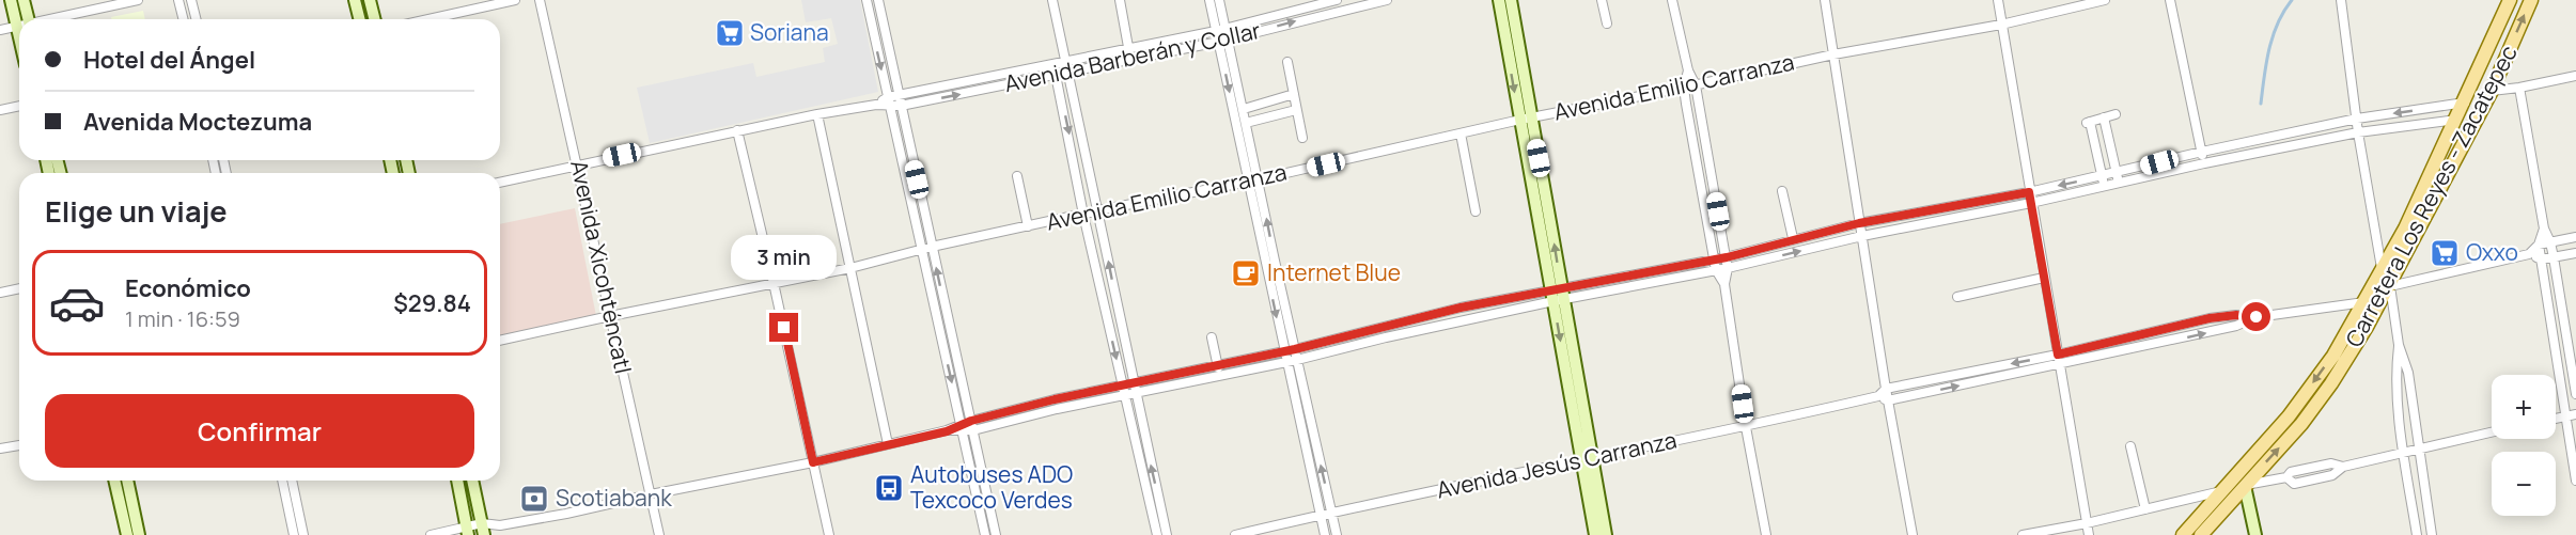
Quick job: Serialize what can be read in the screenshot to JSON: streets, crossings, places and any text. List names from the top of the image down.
{
  "streets": {
    "main road": ["Carretera Los Reyes - Zacatepec"],
    "street": [
      "Avenida Barberán y Collar",
      "Avenida Emilio Carranza",
      "Avenida Xicohténcatl",
      "Avenida Jesús Carranza"
    ]
  },
  "crossings": [
    ["Avenida Barberán y Collar", "Avenida Xicohténcatl"],
    ["Avenida Emilio Carranza", "Avenida Xicohténcatl"]
  ],
  "places": {
    "supermarket": ["Soriana", "Oxxo"],
    "cafe": ["Internet Blue"],
    "bus stop": ["Autobuses ADO Texcoco Verdes"],
    "bank": ["Scotiabank"]
  },
  "page": {
    "banner": ["Hotel del Ángel", "Avenida Moctezuma"],
    "heading": "Elige un viaje",
    "bubble": "3 min",
    "list": [
      {
        "name": "Económico",
        "note": "1 min · 16:59",
        "value": "$29.84"
      }
    ],
    "map_buttons": ["+", "−"],
    "buttons": "Confirmar"
  }
}
